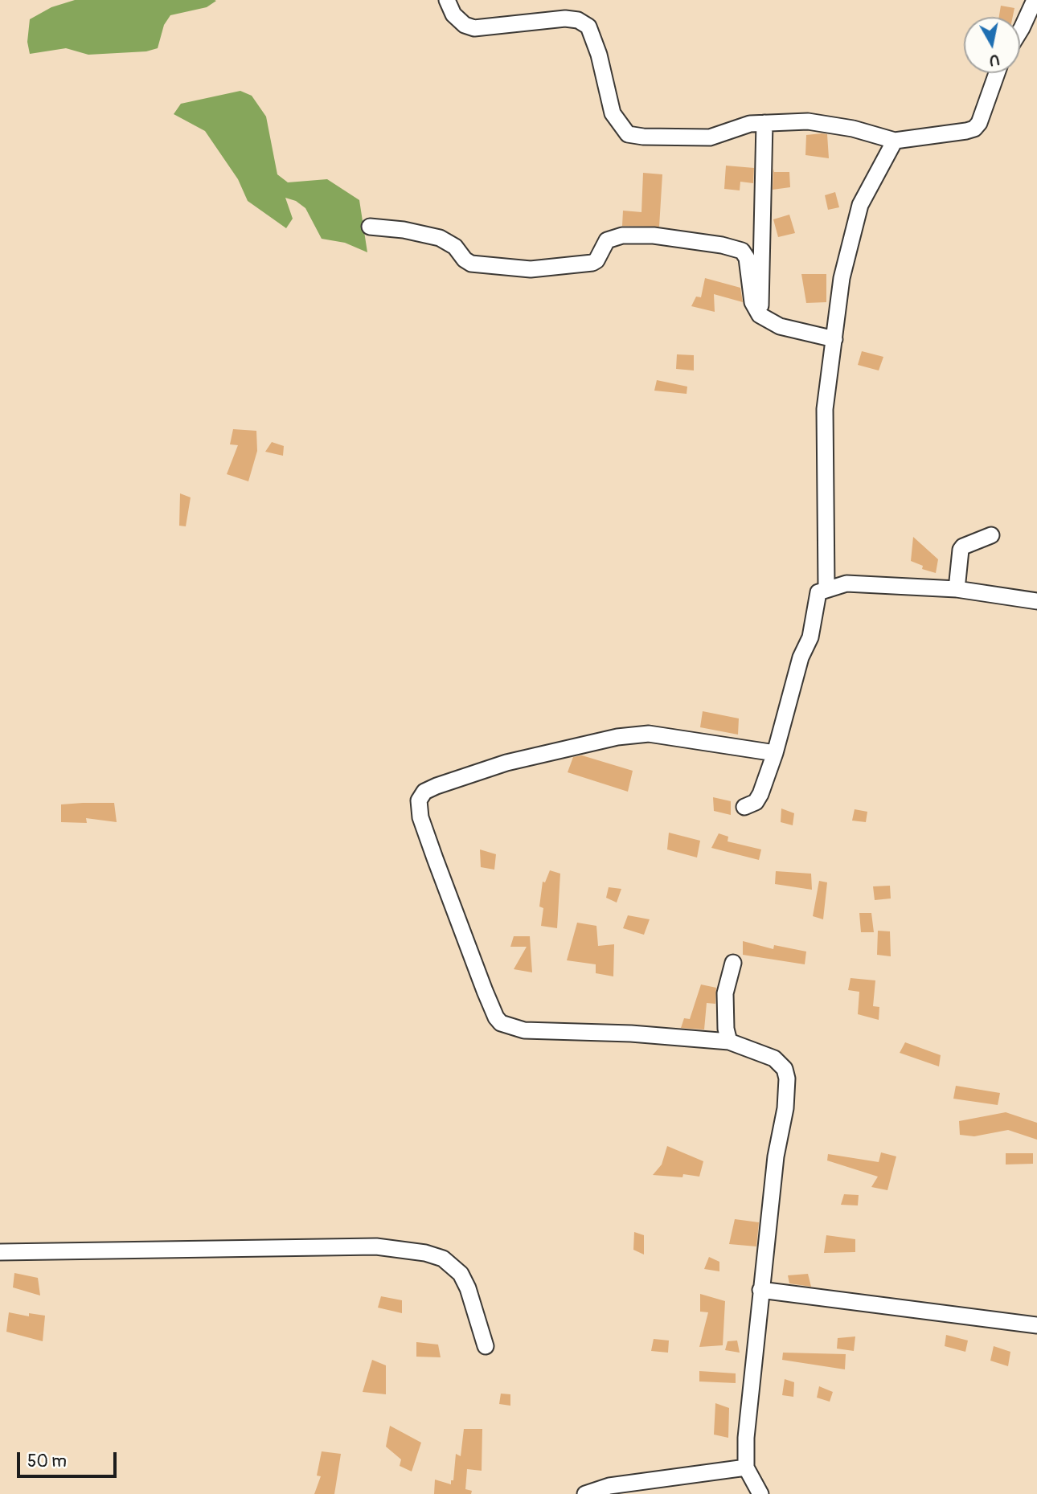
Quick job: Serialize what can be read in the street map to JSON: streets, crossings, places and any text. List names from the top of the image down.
{
  "scale_bar": "50 m",
  "north": "bottom"
}
